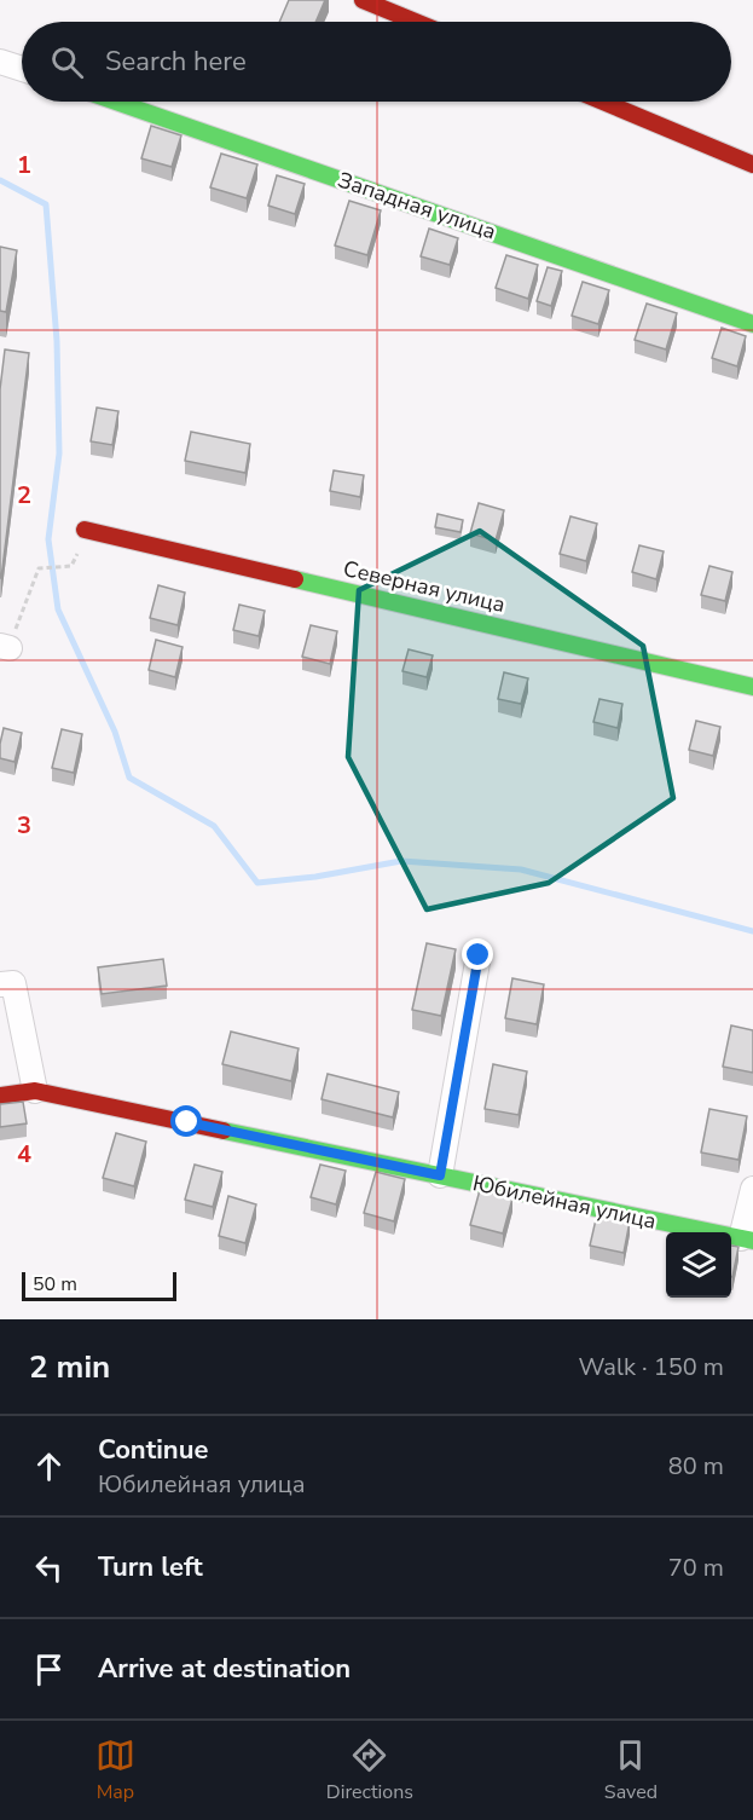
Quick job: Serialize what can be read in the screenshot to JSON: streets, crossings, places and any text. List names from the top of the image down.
{
  "streets": {
    "main road": ["Западная улица", "Северная улица", "Юбилейная улица"]
  },
  "scale_bar": "50 m",
  "page": {
    "search": "Search here",
    "scale": "50 m",
    "heading": ["2 min", "Walk · 150 m"],
    "list": [
      ["Continue", "Юбилейная улица", "80 m"],
      ["Turn left", "70 m"],
      "Arrive at destination"
    ],
    "nav": ["Map", "Directions", "Saved"]
  },
  "grid": {
    "rows": [
      "1",
      "2",
      "3",
      "4"
    ]
  }
}
